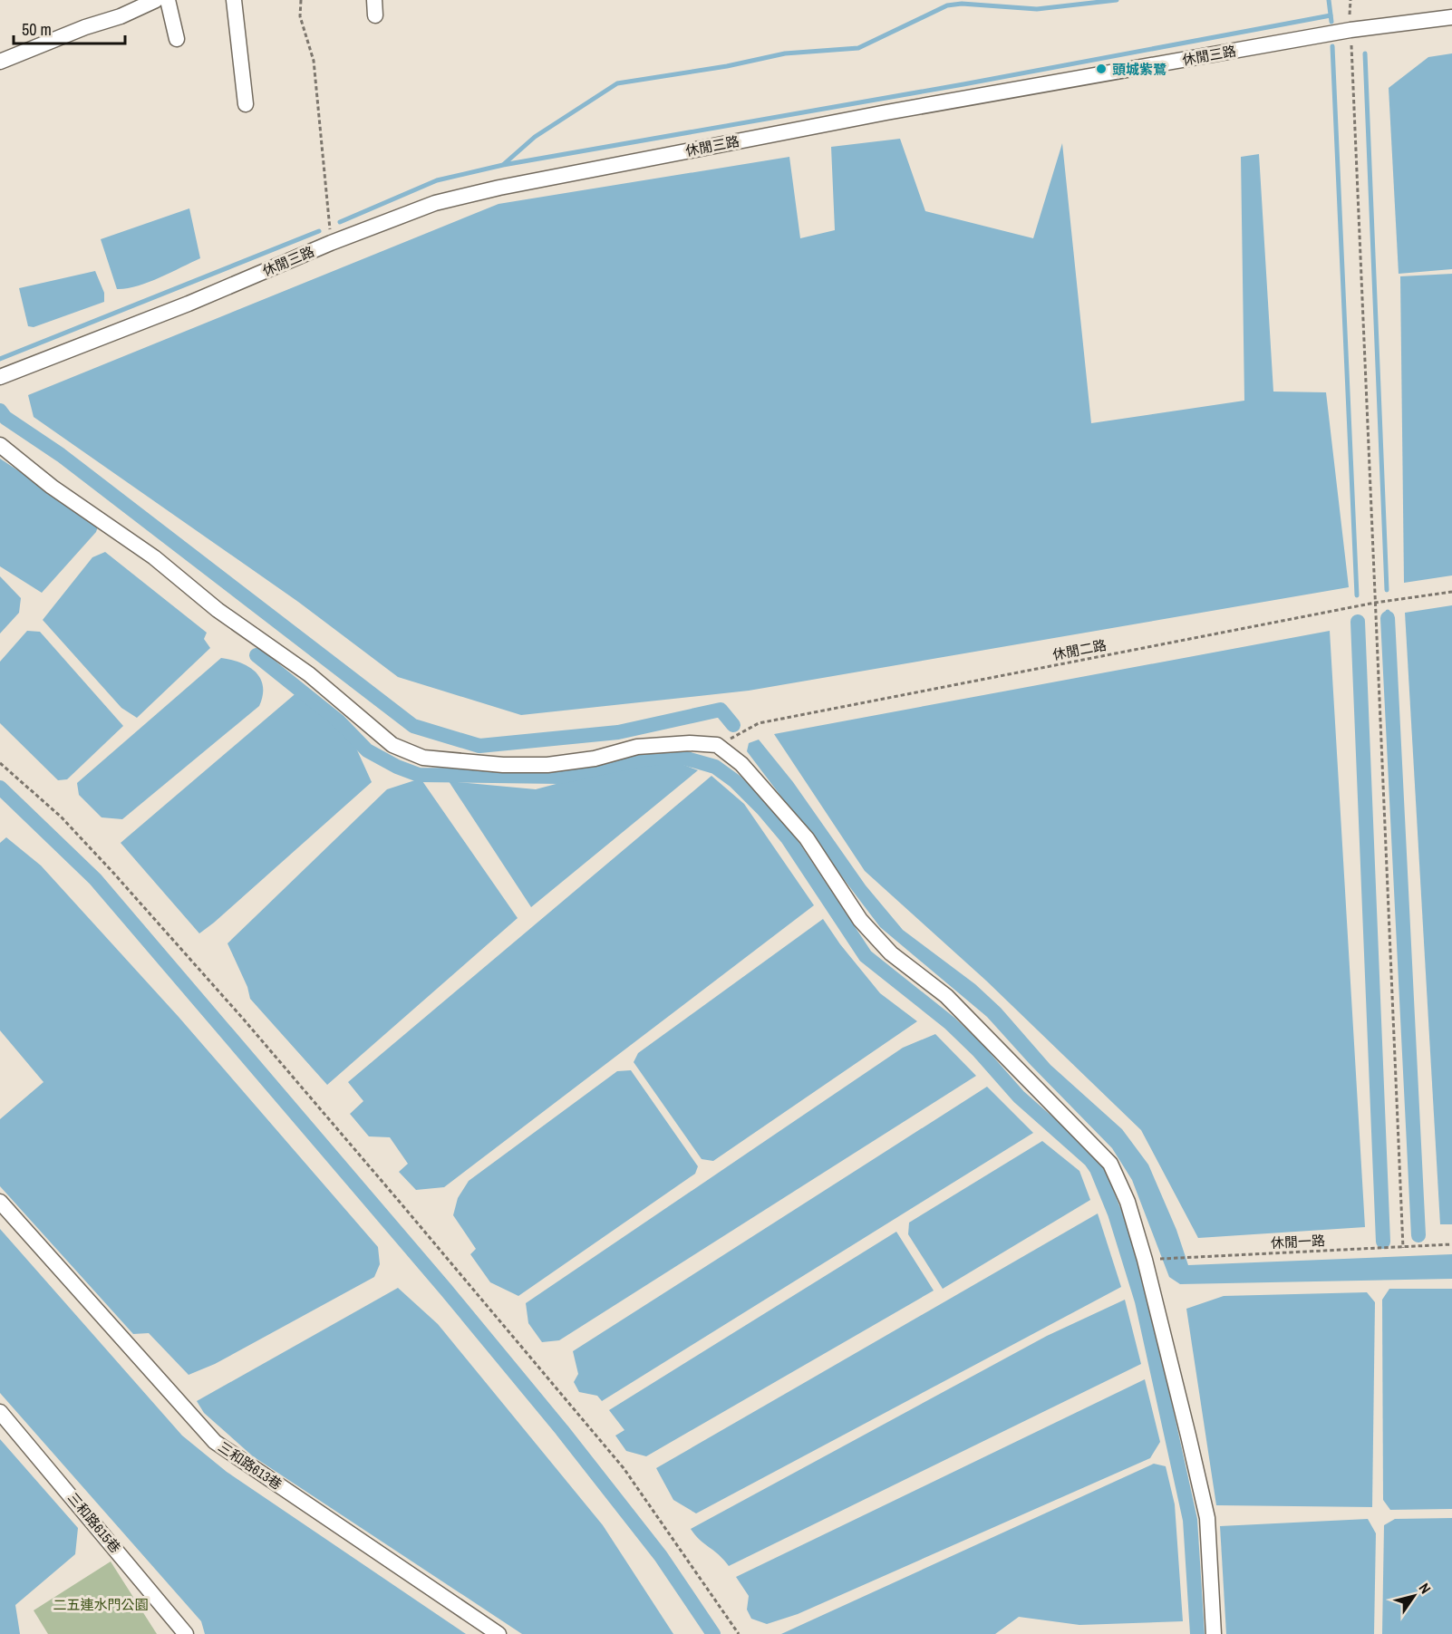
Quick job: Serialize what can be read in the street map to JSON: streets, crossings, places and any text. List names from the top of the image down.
{
  "streets": {
    "lane": ["休閒三路", "三和路613巷", "三和路615巷"],
    "path": ["休閒二路", "休閒一路"]
  },
  "parks": ["二五連水門公園"],
  "places": ["頭城紫鷺"],
  "scale_bar": "50 m",
  "north": "top right"
}
